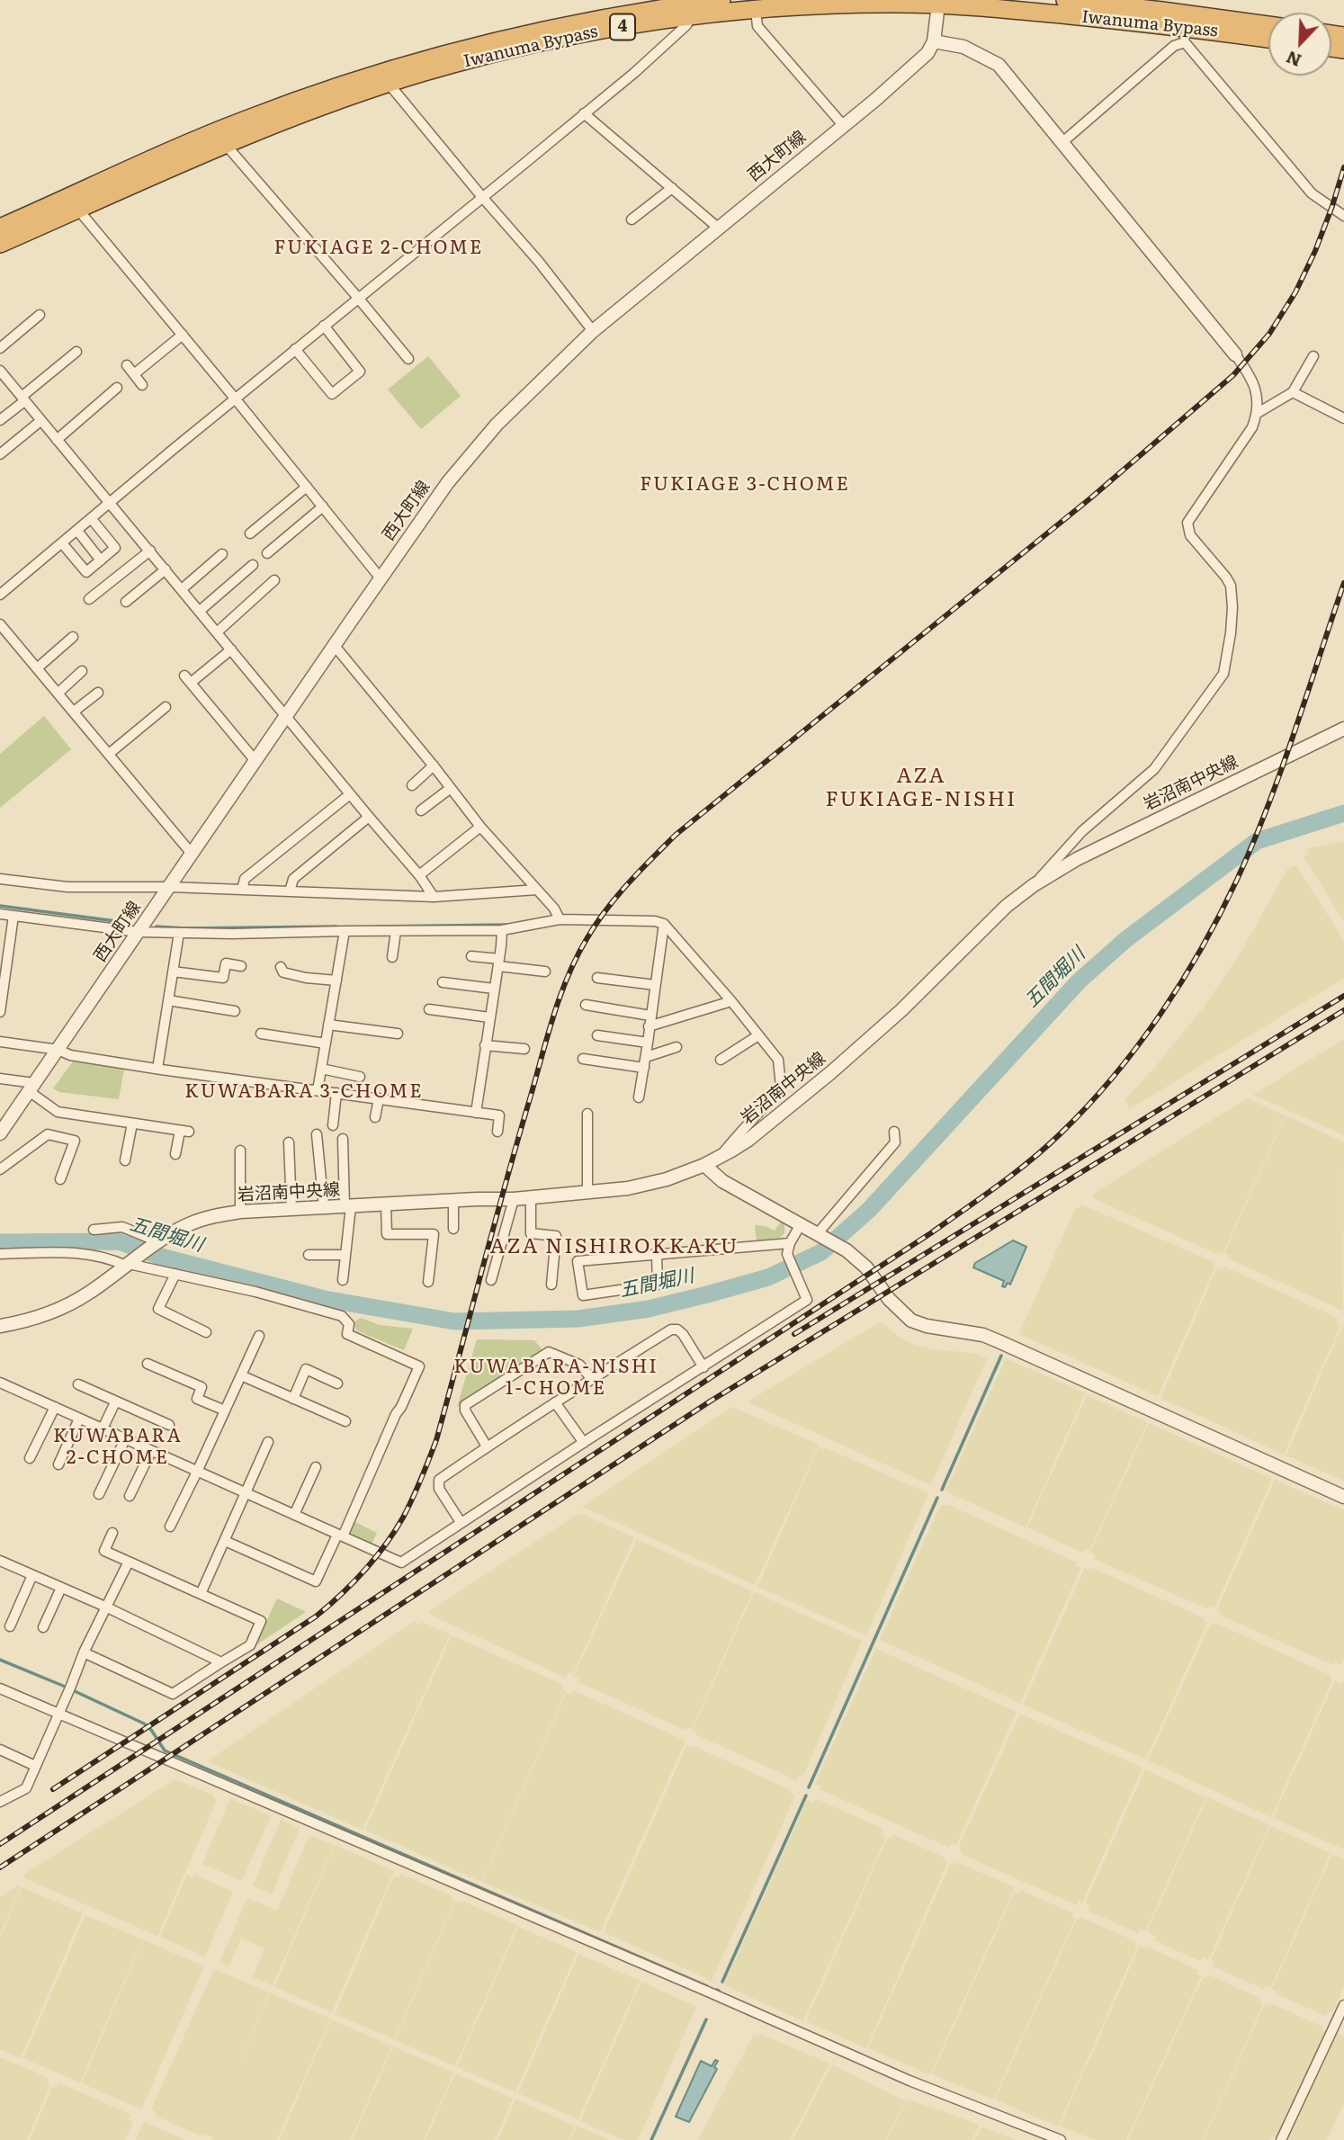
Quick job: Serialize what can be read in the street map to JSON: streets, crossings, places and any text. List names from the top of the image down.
{
  "streets": {
    "highway": ["Iwanuma Bypass", "4"],
    "street": ["西大町線", "岩沼南中央線"]
  },
  "districts": [
    "FUKIAGE 2-CHOME",
    "FUKIAGE 3-CHOME",
    "AZA FUKIAGE-NISHI",
    "KUWABARA 3-CHOME",
    "AZA NISHIROKKAKU",
    "KUWABARA-NISHI 1-CHOME",
    "KUWABARA 2-CHOME"
  ],
  "water": ["五間堀川"],
  "north": "bottom left"
}
